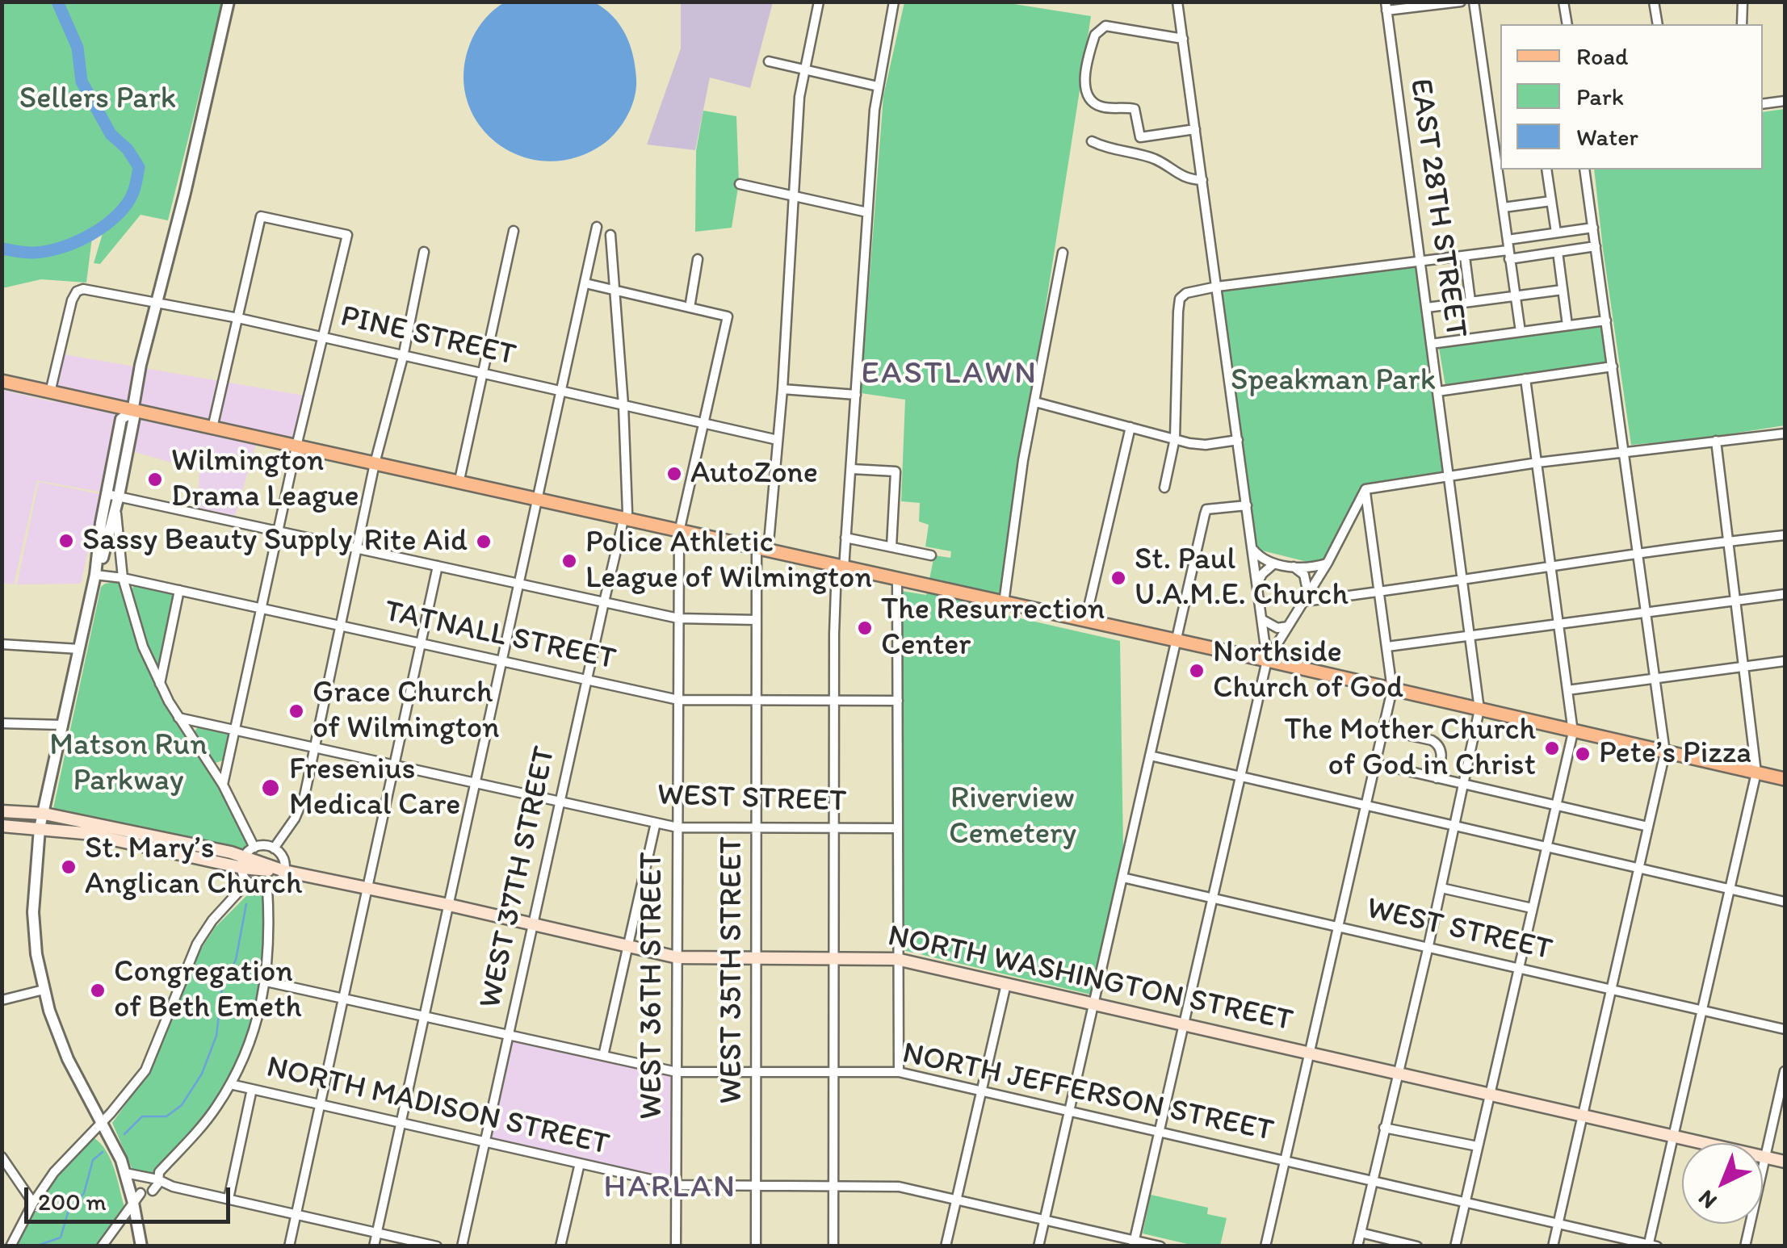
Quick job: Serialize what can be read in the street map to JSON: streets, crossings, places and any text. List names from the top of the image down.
{
  "streets": {
    "main road": ["NORTH WASHINGTON STREET"],
    "street": [
      "EAST 28TH STREET",
      "PINE STREET",
      "TATNALL STREET",
      "WEST STREET",
      "WEST 37TH STREET",
      "WEST 35TH STREET",
      "WEST 36TH STREET",
      "NORTH JEFFERSON STREET",
      "NORTH MADISON STREET"
    ]
  },
  "crossings": [
    ["EAST 28TH STREET", "WEST STREET"],
    ["EAST 28TH STREET", "NORTH WASHINGTON STREET"],
    ["EAST 28TH STREET", "NORTH JEFFERSON STREET"],
    ["PINE STREET", "WEST 37TH STREET"],
    ["PINE STREET", "WEST 35TH STREET"],
    ["PINE STREET", "WEST 36TH STREET"],
    ["TATNALL STREET", "WEST 37TH STREET"],
    ["TATNALL STREET", "WEST 35TH STREET"],
    ["TATNALL STREET", "WEST 36TH STREET"],
    ["WEST STREET", "WEST 37TH STREET"],
    ["WEST STREET", "WEST 35TH STREET"],
    ["WEST STREET", "WEST 36TH STREET"],
    ["WEST 37TH STREET", "NORTH WASHINGTON STREET"],
    ["WEST 37TH STREET", "NORTH JEFFERSON STREET"],
    ["WEST 37TH STREET", "NORTH MADISON STREET"],
    ["WEST 35TH STREET", "NORTH WASHINGTON STREET"],
    ["WEST 35TH STREET", "NORTH JEFFERSON STREET"],
    ["WEST 35TH STREET", "NORTH MADISON STREET"],
    ["NORTH WASHINGTON STREET", "WEST 36TH STREET"],
    ["WEST 36TH STREET", "NORTH JEFFERSON STREET"],
    ["WEST 36TH STREET", "NORTH MADISON STREET"]
  ],
  "districts": ["EASTLAWN", "HARLAN"],
  "parks": [
    "Sellers Park",
    "Speakman Park",
    "Matson Run Parkway",
    "Riverview Cemetery"
  ],
  "places": [
    "AutoZone",
    "Wilmington Drama League",
    "Sassy Beauty Supply",
    "Rite Aid",
    "Police Athletic League of Wilmington",
    "St. Paul U.A.M.E. Church",
    "The Resurrection Center",
    "Northside Church of God",
    "Grace Church of Wilmington",
    "The Mother Church of God in Christ",
    "Pete’s Pizza",
    "Fresenius Medical Care",
    "St. Mary’s Anglican Church",
    "Congregation of Beth Emeth"
  ],
  "legend": ["Road", "Park", "Water"],
  "scale_bar": "200 m",
  "north": "bottom left"
}
